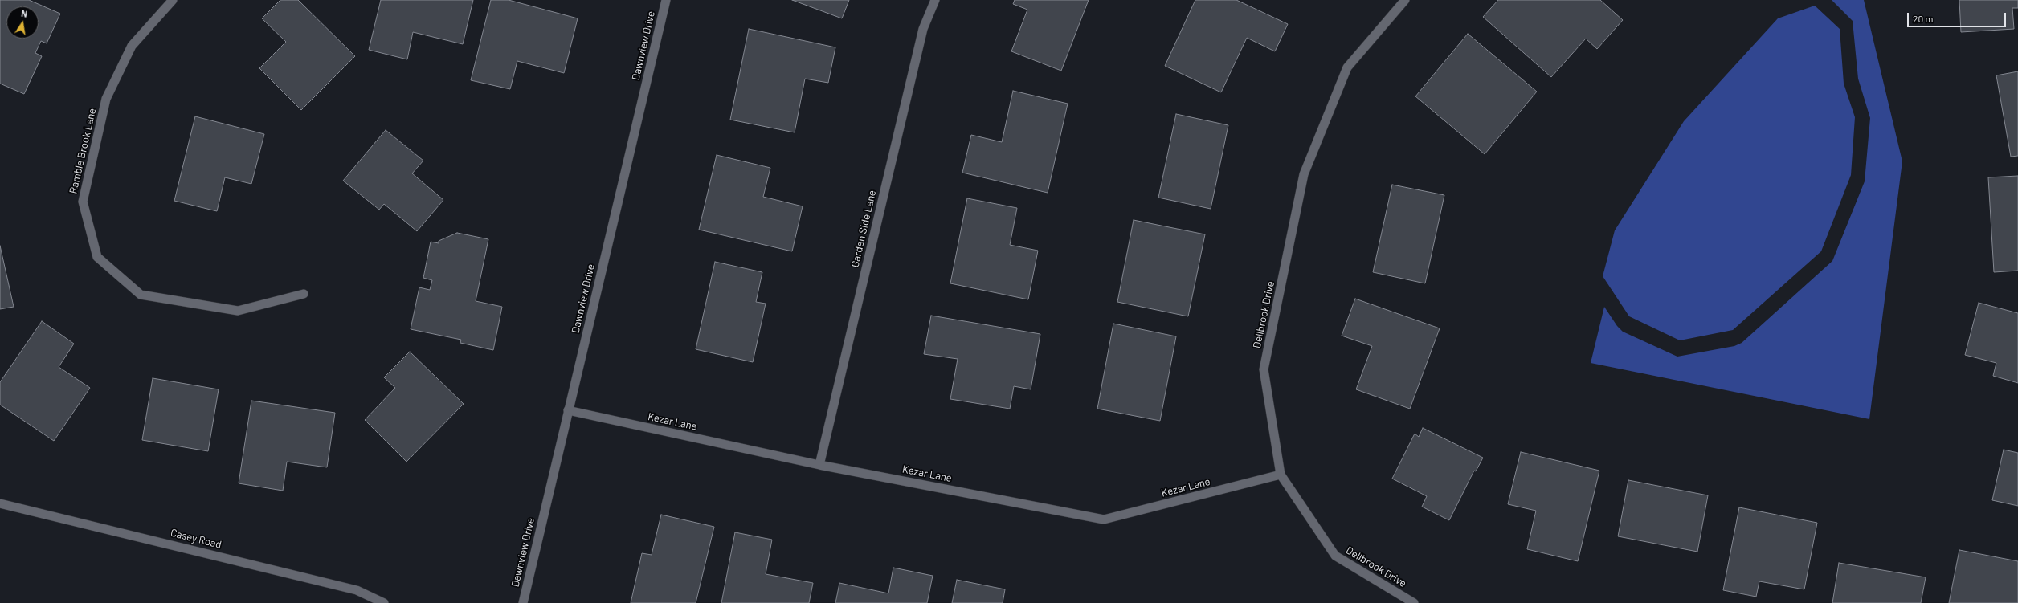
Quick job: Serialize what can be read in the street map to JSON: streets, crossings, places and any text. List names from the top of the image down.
{
  "streets": {
    "street": [
      "Dawnview Drive",
      "Ramble Brook Lane",
      "Garden Side Lane",
      "Dellbrook Drive",
      "Kezar Lane",
      "Casey Road"
    ]
  },
  "crossings": [
    ["Dawnview Drive", "Kezar Lane"],
    ["Garden Side Lane", "Kezar Lane"],
    ["Dellbrook Drive", "Kezar Lane"]
  ],
  "scale_bar": "20 m",
  "north": "top"
}
